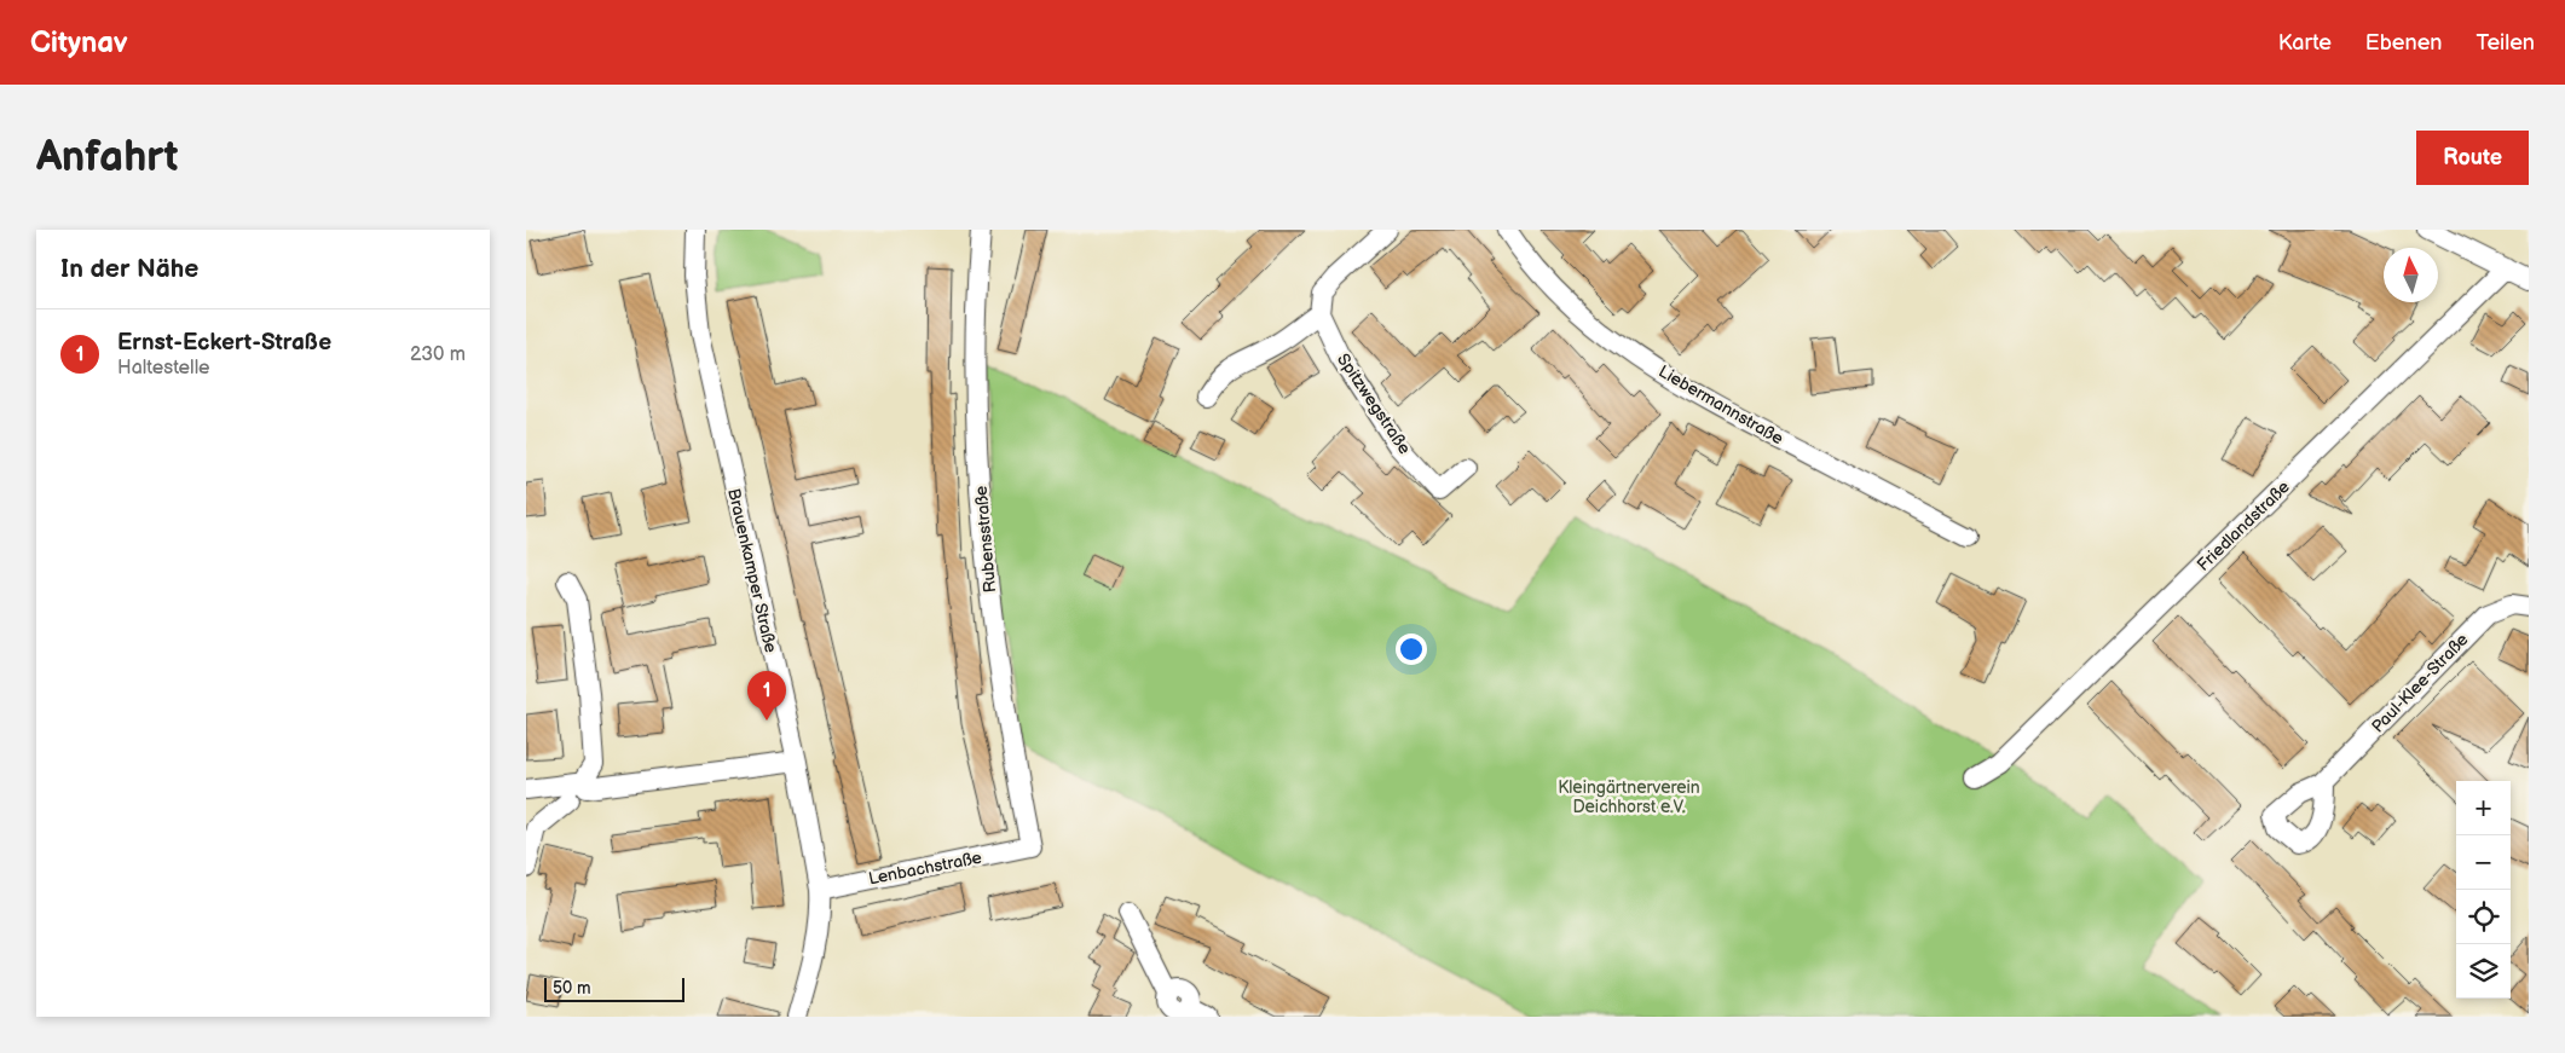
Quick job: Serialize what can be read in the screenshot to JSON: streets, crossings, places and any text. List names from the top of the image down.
{
  "streets": {
    "street": [
      "Spitzwegstraße",
      "Liebermannstraße",
      "Friedlandstraße",
      "Rubensstraße",
      "Brauenkamper Straße",
      "Paul-Klee-Straße",
      "Lenbachstraße"
    ]
  },
  "crossings": [
    ["Rubensstraße", "Lenbachstraße"],
    ["Brauenkamper Straße", "Lenbachstraße"]
  ],
  "parks": ["Kleingärtnerverein Deichhorst e.V."],
  "scale_bar": "50 m",
  "north": "top",
  "page": {
    "header": "Citynav",
    "nav": ["Karte", "Ebenen", "Teilen"],
    "buttons": "Route",
    "title": "Anfahrt",
    "heading": "In der Nähe",
    "list": [
      {
        "mark": "1",
        "name": "Ernst-Eckert-Straße",
        "note": "Haltestelle",
        "value": "230 m"
      }
    ],
    "pins": "1",
    "map_buttons": ["+", "−"],
    "scale": "50 m"
  }
}
